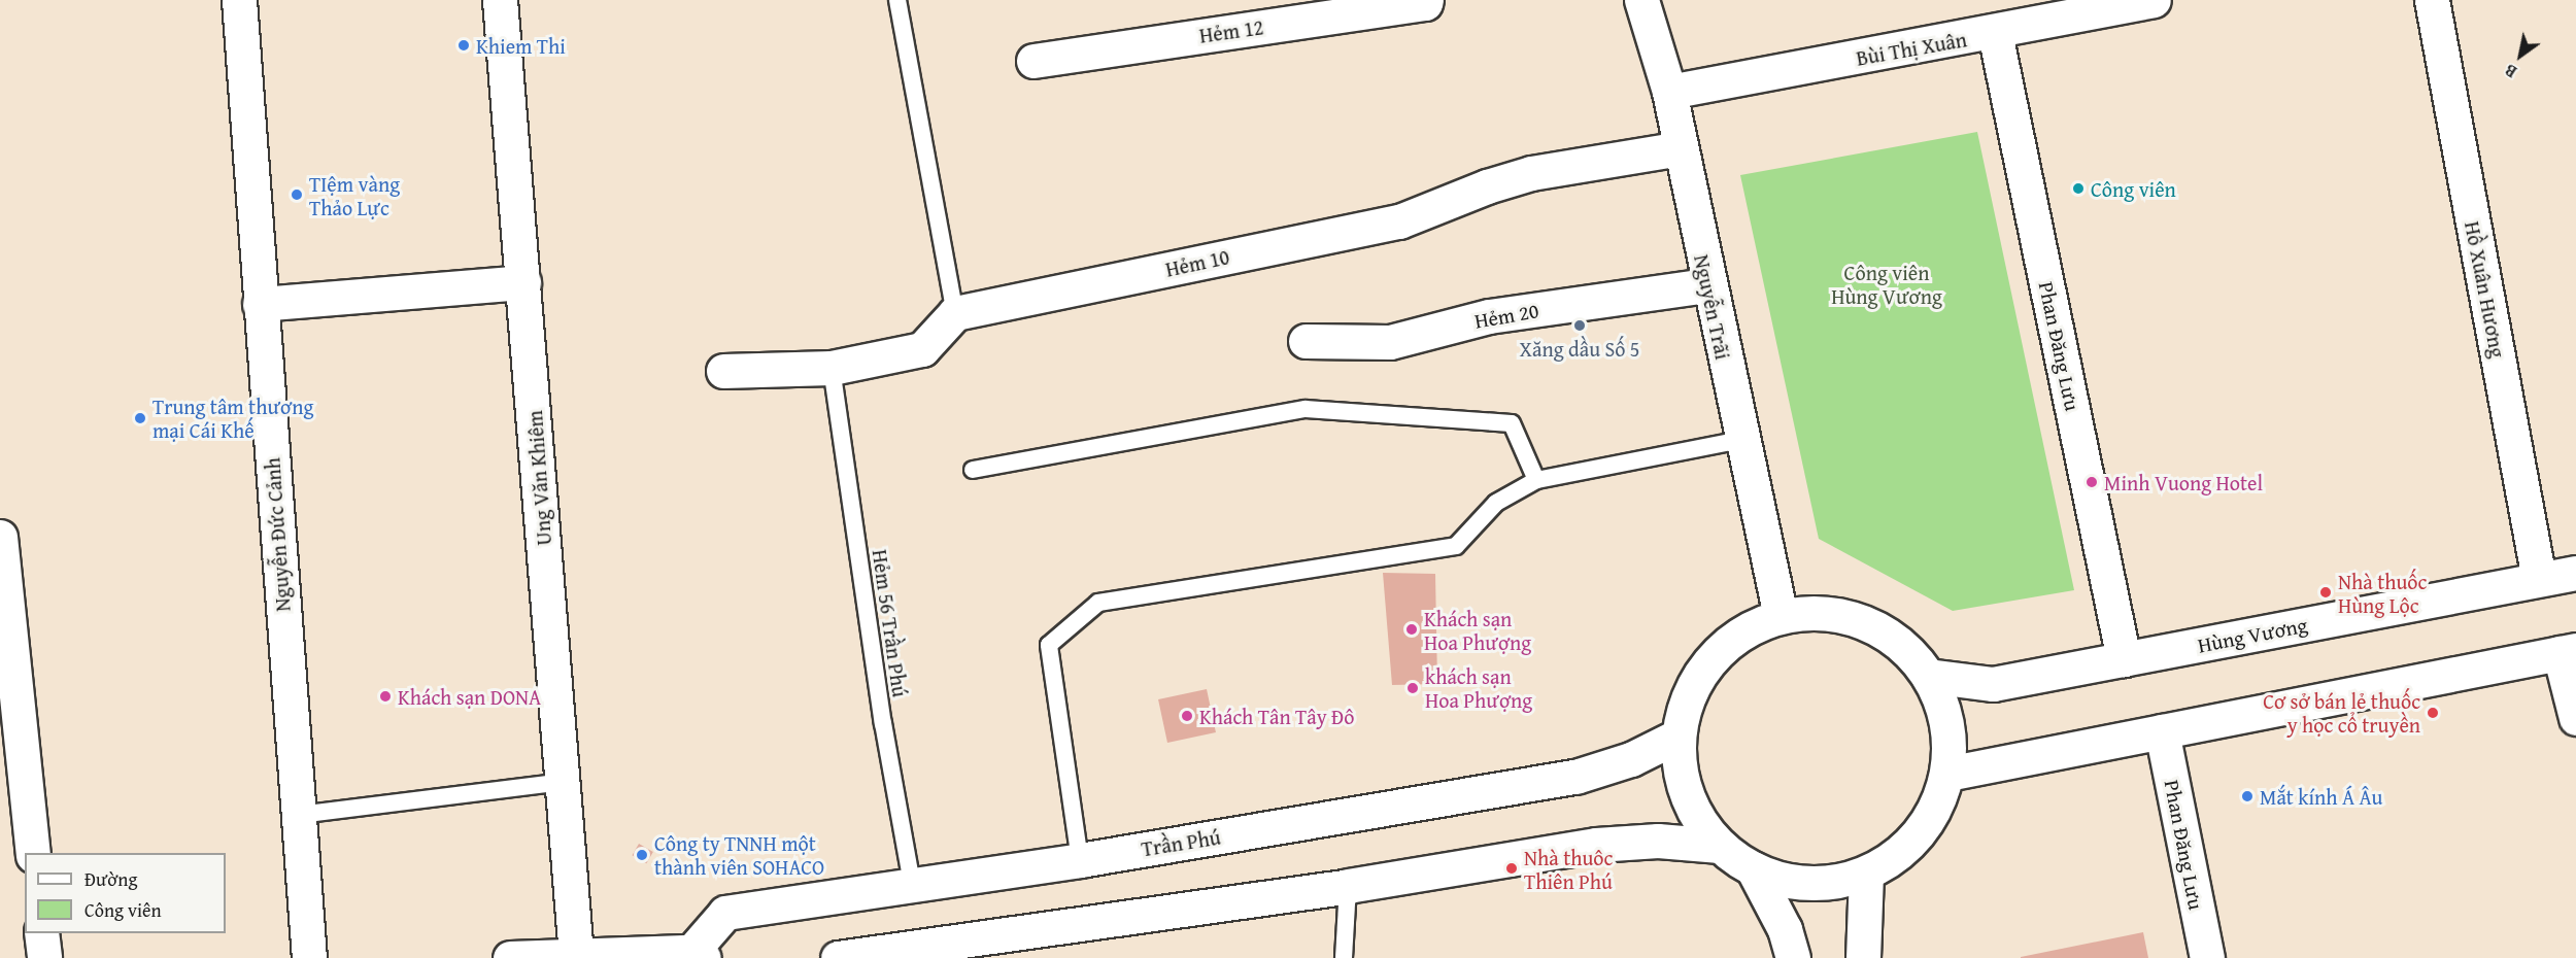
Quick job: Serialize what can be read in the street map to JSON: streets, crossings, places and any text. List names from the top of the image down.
{
  "streets": {
    "main road": [
      "Hẻm 12",
      "Bùi Thị Xuân",
      "Hẻm 10",
      "Hồ Xuân Hương",
      "Nguyễn Trãi",
      "Hẻm 20",
      "Phan Đăng Lưu",
      "Ung Văn Khiêm",
      "Nguyễn Đức Cảnh",
      "Hùng Vương",
      "Trần Phú"
    ],
    "lane": ["Hẻm 56 Trần Phú"]
  },
  "crossings": [
    ["Bùi Thị Xuân", "Nguyễn Trãi"],
    ["Bùi Thị Xuân", "Phan Đăng Lưu"],
    ["Hẻm 10", "Nguyễn Trãi"],
    ["Hồ Xuân Hương", "Hùng Vương"],
    ["Nguyễn Trãi", "Hẻm 20"],
    ["Phan Đăng Lưu", "Hùng Vương"],
    ["Ung Văn Khiêm", "Trần Phú"],
    ["Hẻm 56 Trần Phú", "Trần Phú"]
  ],
  "parks": ["Công viên Hùng Vương"],
  "places": [
    "Khiem Thi",
    "Công viên",
    "TIệm vàng Thảo Lực",
    "Xăng dầu Số 5",
    "Trung tâm thương mại Cái Khế",
    "Minh Vuong Hotel",
    "Nhà thuốc Hùng Lộc",
    "Khách sạn Hoa Phượng",
    "khách sạn Hoa Phượng",
    "Khách sạn DONA",
    "Cơ sở bán lẻ thuốc y học cổ truyền",
    "Khách Tân Tây Đô",
    "Mắt kính Á Âu",
    "Công ty TNNH một thành viên SOHACO",
    "Nhà thuôc Thiên Phú"
  ],
  "legend": ["Đường", "Công viên"],
  "north": "bottom left"
}
